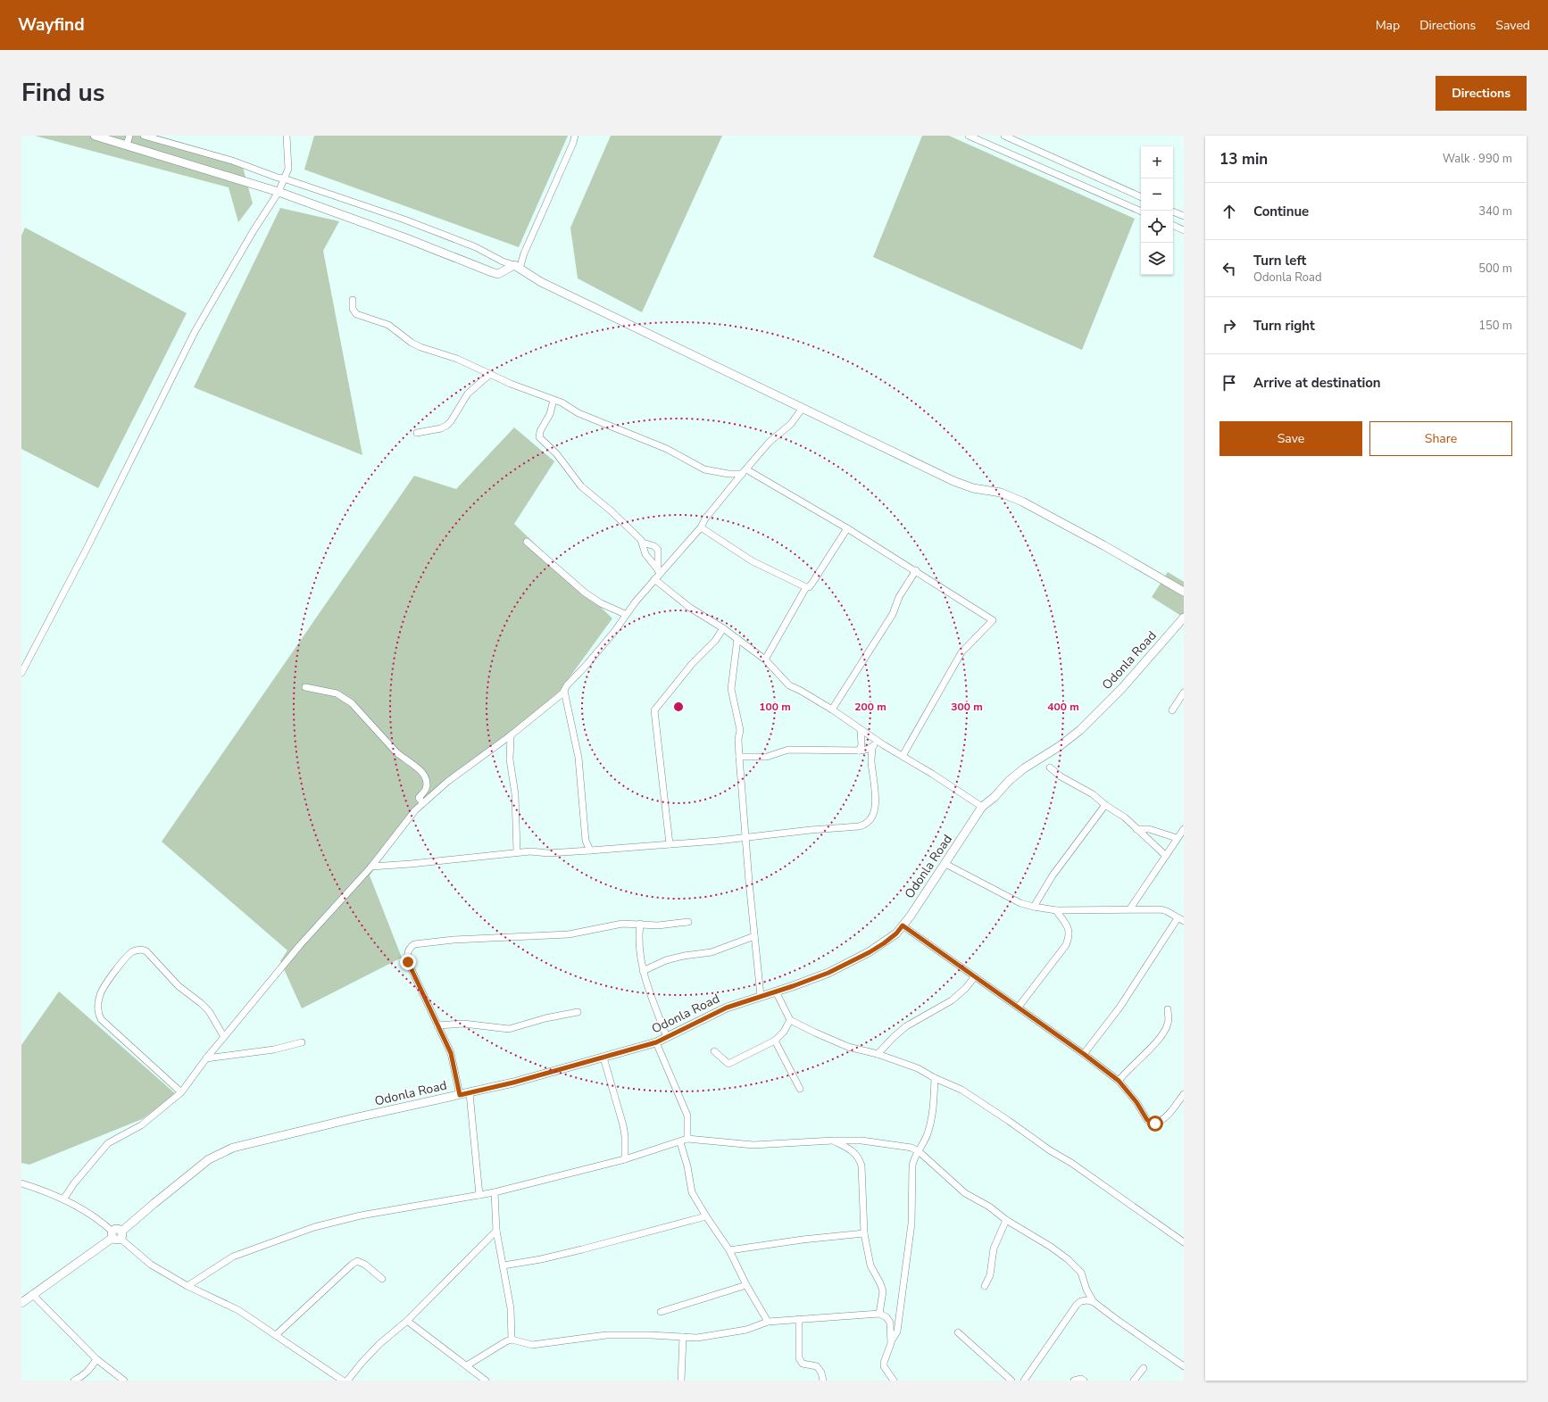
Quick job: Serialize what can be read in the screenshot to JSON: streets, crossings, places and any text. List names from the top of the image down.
{
  "streets": {
    "street": ["Odonla Road"]
  },
  "page": {
    "header": "Wayfind",
    "nav": ["Map", "Directions", "Saved"],
    "title": "Find us",
    "buttons": [
      "Directions",
      ["Save", "Share"]
    ],
    "heading": ["13 min", "Walk · 990 m"],
    "map_buttons": ["+", "−"],
    "list": [
      ["Continue", "340 m"],
      ["Turn left", "Odonla Road", "500 m"],
      ["Turn right", "150 m"],
      "Arrive at destination"
    ]
  },
  "rings": [
    "100 m",
    "200 m",
    "300 m",
    "400 m"
  ]
}
